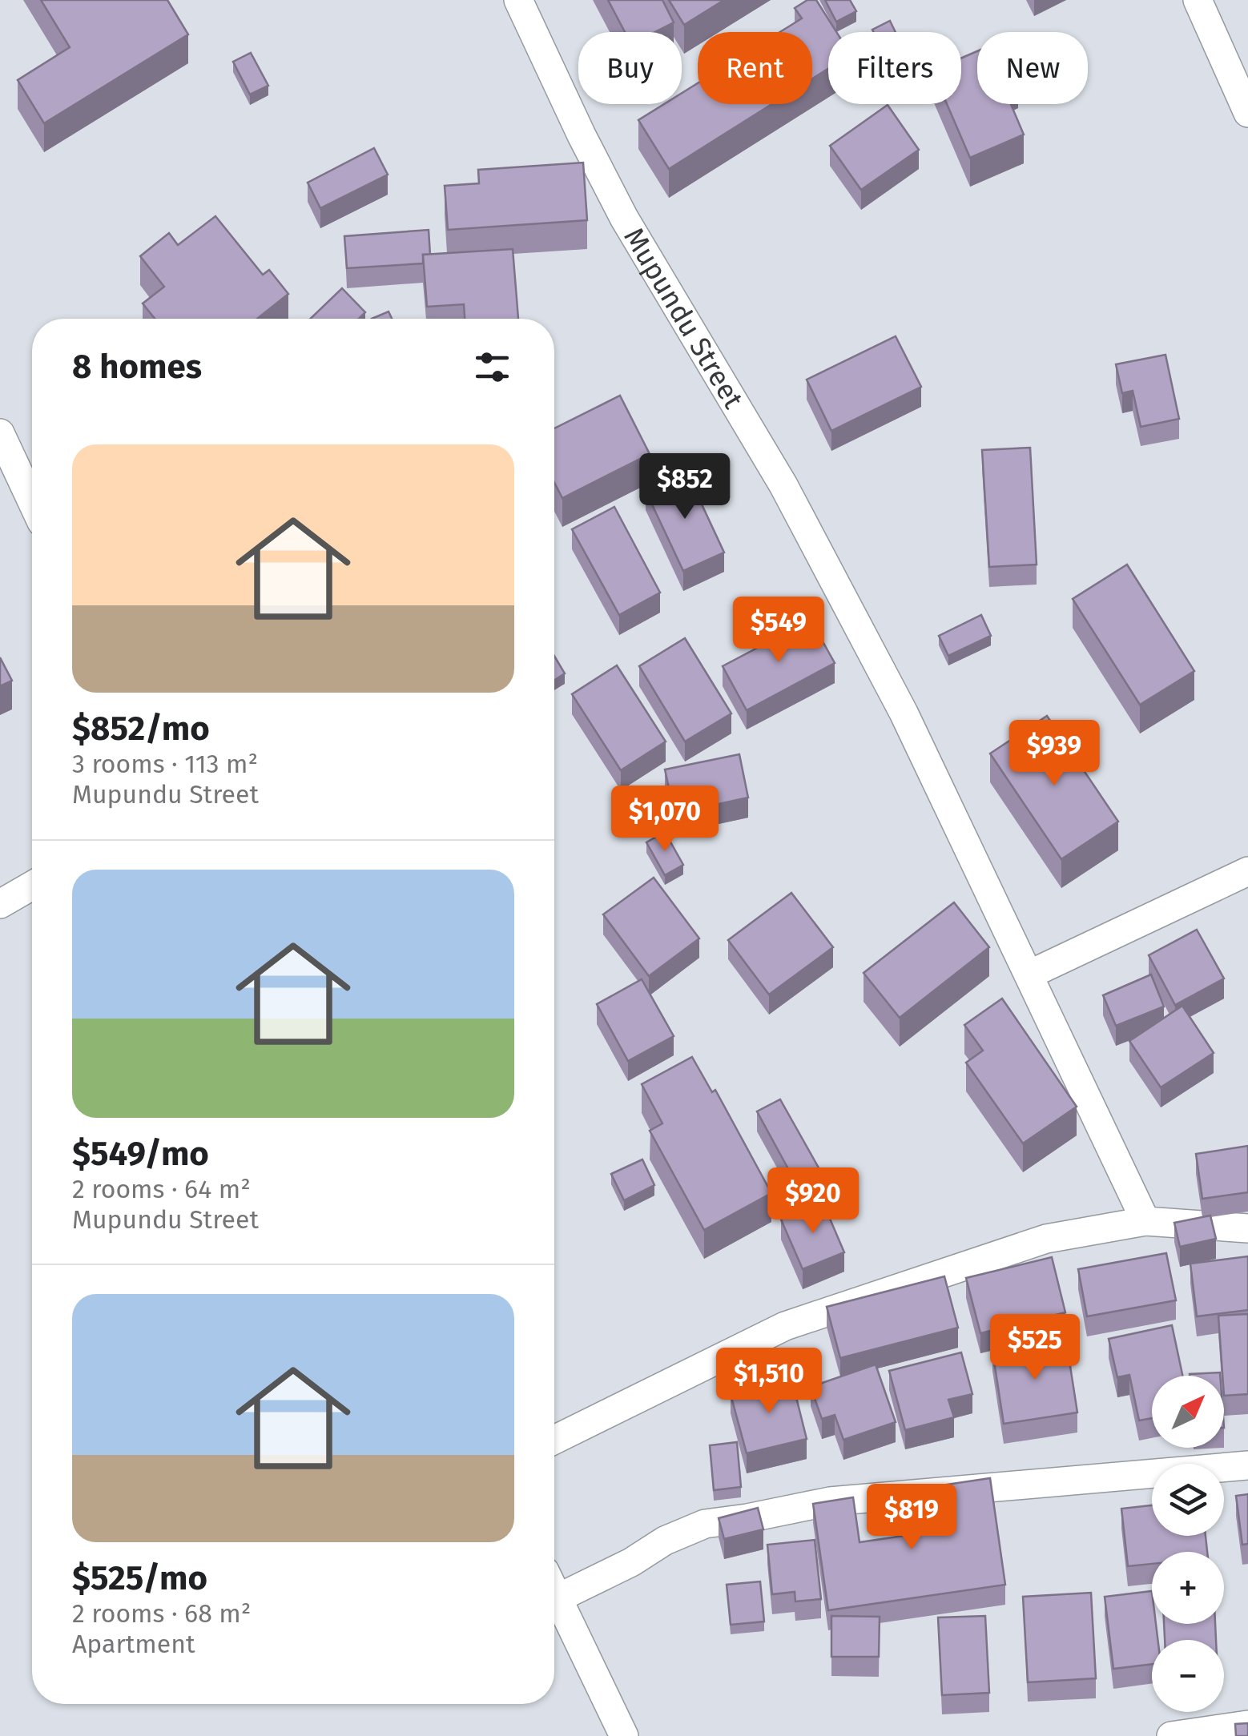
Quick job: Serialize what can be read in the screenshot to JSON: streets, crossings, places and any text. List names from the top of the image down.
{
  "streets": {
    "street": ["Mupundu Street"]
  },
  "north": "top right",
  "page": {
    "chip": [
      "Buy",
      "Rent",
      "Filters",
      "New"
    ],
    "heading": "8 homes",
    "list": [
      {
        "name": "$852/mo",
        "note": "3 rooms · 113 m² · Mupundu Street"
      },
      {
        "name": "$549/mo",
        "note": "2 rooms · 64 m² · Mupundu Street"
      },
      {
        "name": "$525/mo",
        "note": "2 rooms · 68 m² · Apartment"
      }
    ],
    "price": [
      "$852",
      "$549",
      "$939",
      "$1,070",
      "$920",
      "$525",
      "$1,510",
      "$819"
    ],
    "map_buttons": ["+", "−"]
  }
}
